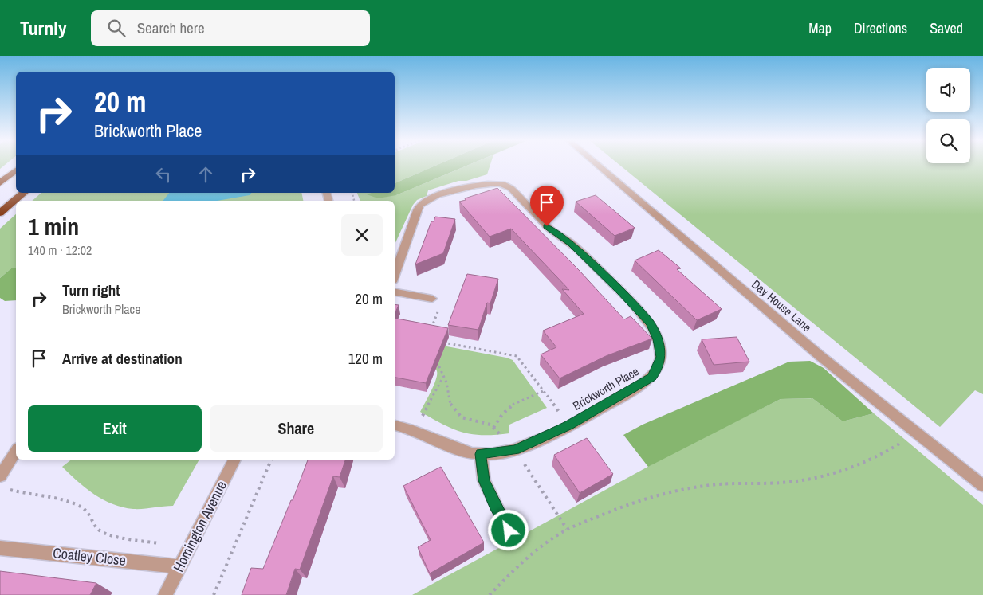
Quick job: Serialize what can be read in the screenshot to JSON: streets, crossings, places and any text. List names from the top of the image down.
{
  "streets": {
    "street": [
      "Day House Lane",
      "Brickworth Place",
      "Homington Avenue",
      "Coatley Close"
    ]
  },
  "crossings": [
    ["Homington Avenue", "Coatley Close"]
  ],
  "page": {
    "header": "Turnly",
    "search": "Search here",
    "nav": ["Map", "Directions", "Saved"],
    "turn": ["20 m", "Brickworth Place"],
    "heading": ["1 min", "140 m · 12:02"],
    "list": [
      {
        "name": "Turn right",
        "note": "Brickworth Place",
        "value": "20 m"
      },
      {
        "name": "Arrive at destination",
        "value": "120 m"
      }
    ],
    "buttons": ["Exit", "Share"]
  }
}
